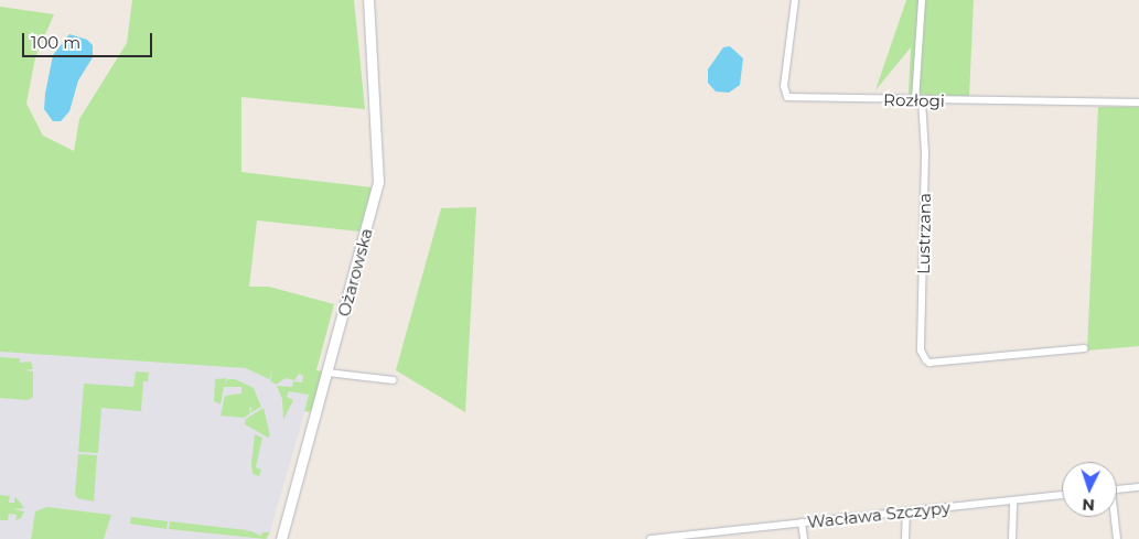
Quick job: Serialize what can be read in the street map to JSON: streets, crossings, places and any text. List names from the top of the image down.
{
  "streets": {
    "main road": ["Ożarowska"],
    "street": ["Rozłogi", "Lustrzana", "Wacława Szczypy"]
  },
  "crossings": [
    ["Rozłogi", "Lustrzana"]
  ],
  "scale_bar": "100 m",
  "north": "bottom"
}
